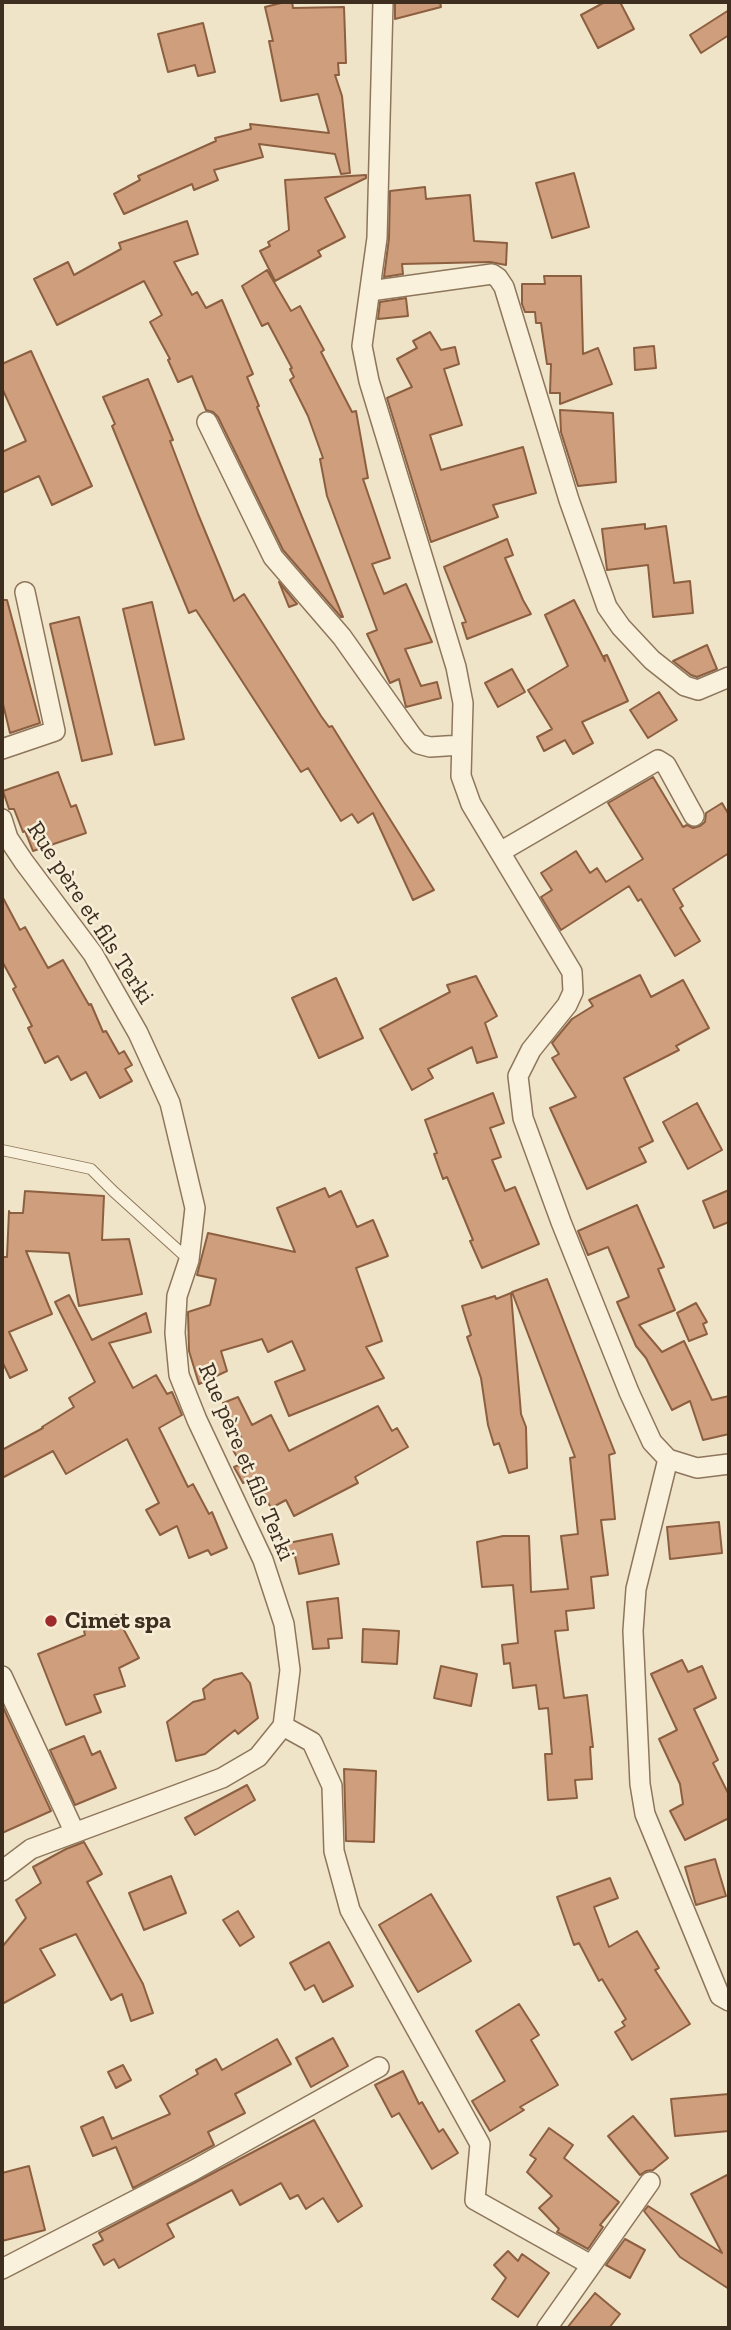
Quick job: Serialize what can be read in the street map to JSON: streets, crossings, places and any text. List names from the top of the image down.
{
  "streets": {
    "street": ["Rue père et fils Terki"]
  },
  "places": ["Cimet spa"]
}
